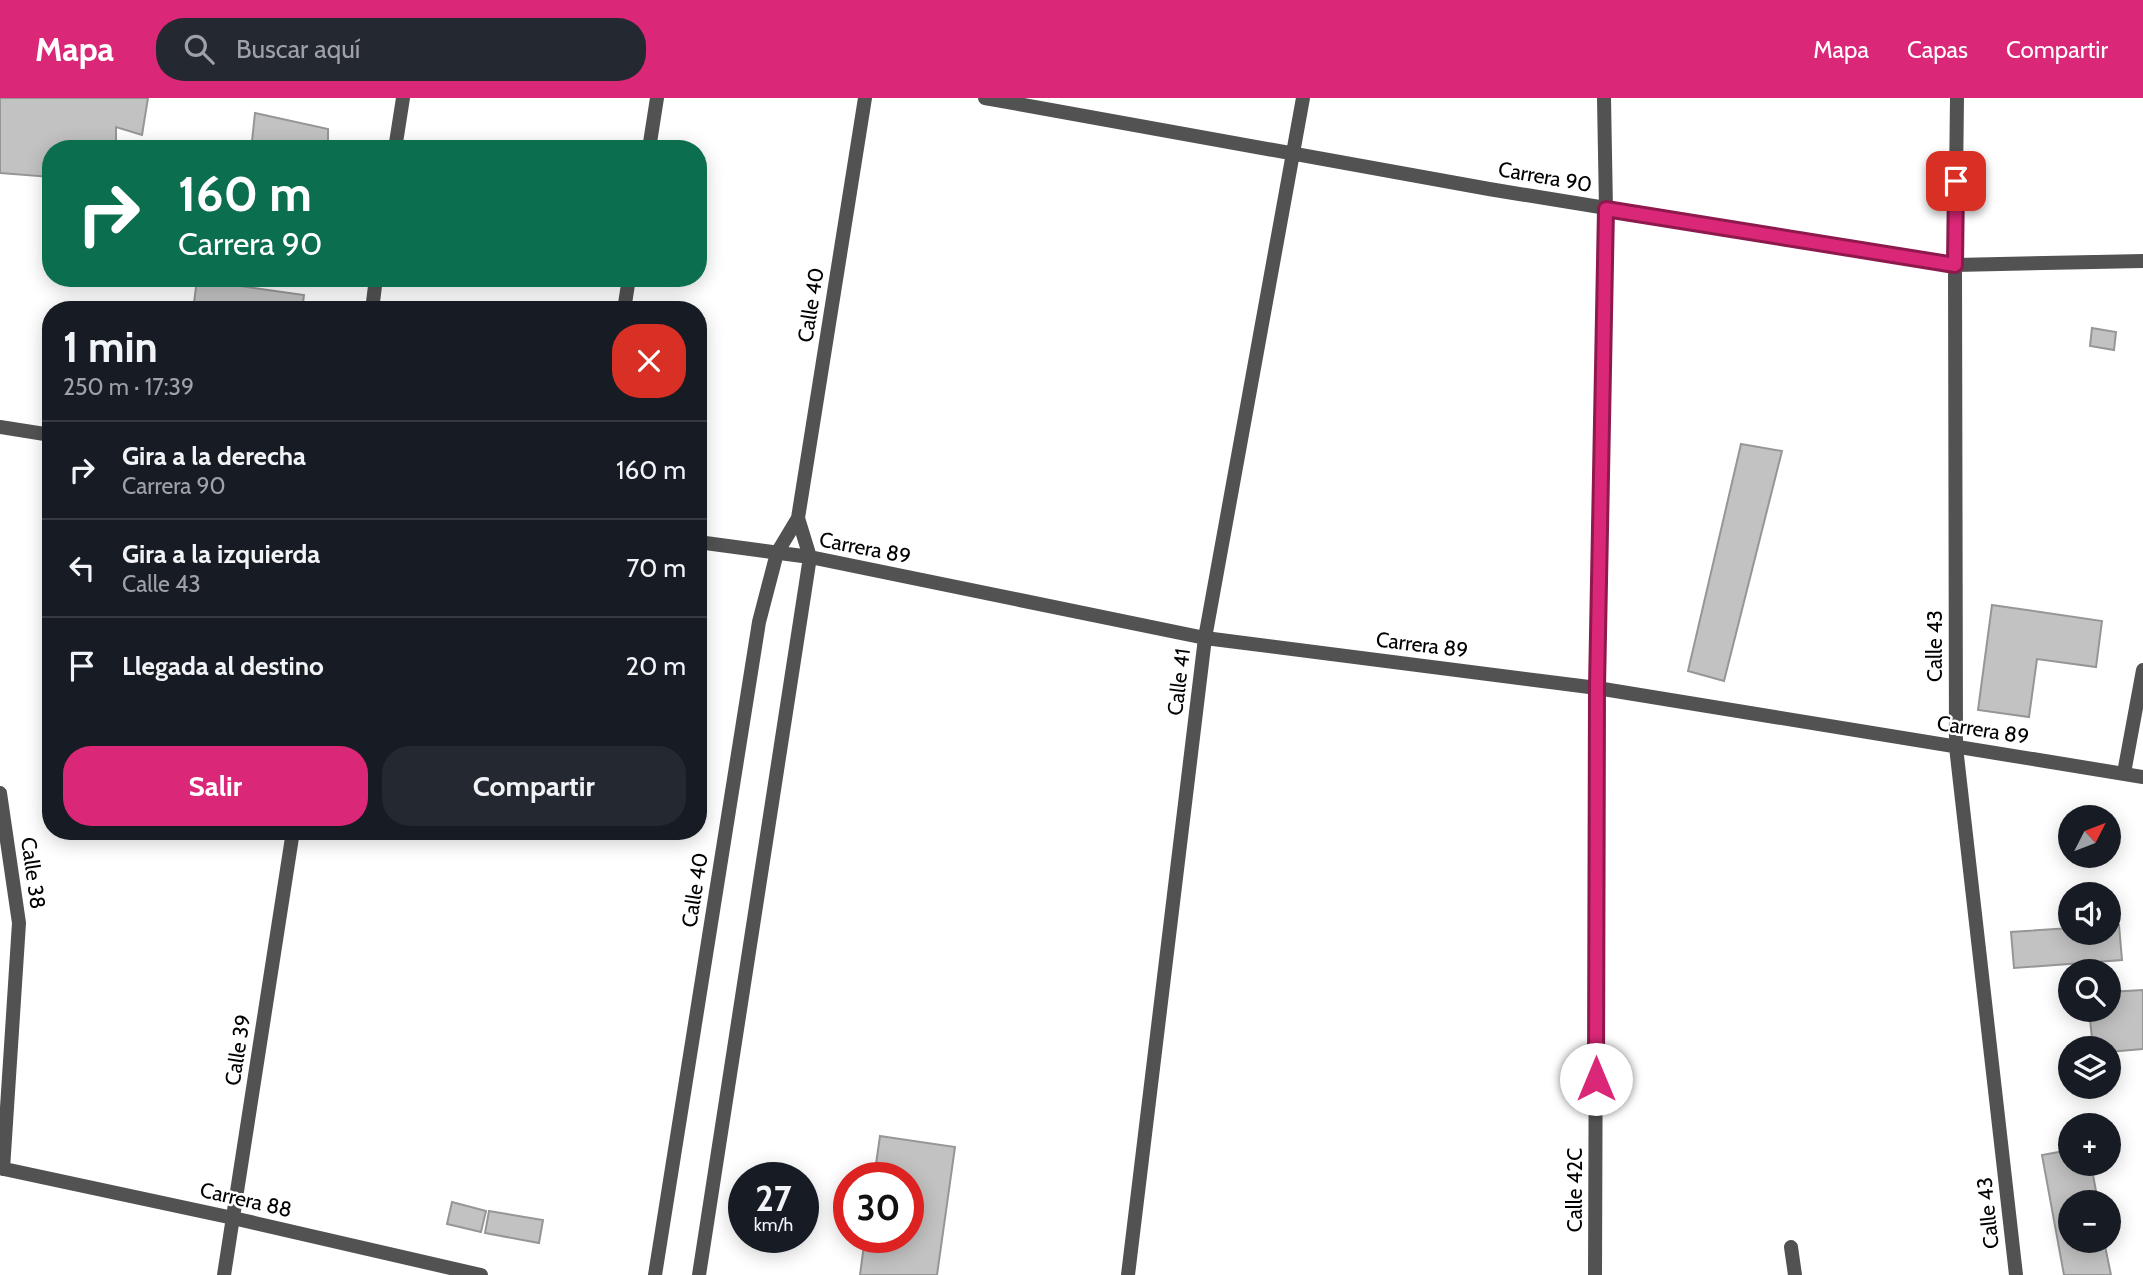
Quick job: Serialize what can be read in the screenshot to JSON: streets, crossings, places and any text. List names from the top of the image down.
{
  "streets": {
    "street": [
      "Carrera 90",
      "Calle 40",
      "Carrera 89",
      "Calle 43",
      "Calle 41",
      "Calle 38",
      "Calle 39",
      "Calle 42C",
      "Carrera 88"
    ]
  },
  "crossings": [
    ["Carrera 90", "Calle 43"],
    ["Carrera 90", "Calle 41"],
    ["Carrera 90", "Calle 42C"],
    ["Calle 40", "Carrera 89"],
    ["Carrera 89", "Calle 43"],
    ["Carrera 89", "Calle 41"],
    ["Carrera 89", "Calle 42C"],
    ["Calle 38", "Carrera 88"],
    ["Calle 39", "Carrera 88"]
  ],
  "north": "top right",
  "page": {
    "header": "Mapa",
    "search": "Buscar aquí",
    "nav": ["Mapa", "Capas", "Compartir"],
    "turn": ["160 m", "Carrera 90"],
    "heading": ["1 min", "250 m · 17:39"],
    "list": [
      {
        "name": "Gira a la derecha",
        "note": "Carrera 90",
        "value": "160 m"
      },
      {
        "name": "Gira a la izquierda",
        "note": "Calle 43",
        "value": "70 m"
      },
      {
        "name": "Llegada al destino",
        "value": "20 m"
      }
    ],
    "buttons": ["Salir", "Compartir"],
    "map_buttons": ["+", "−"],
    "speed": "27 km/h",
    "limit": "30"
  }
}
